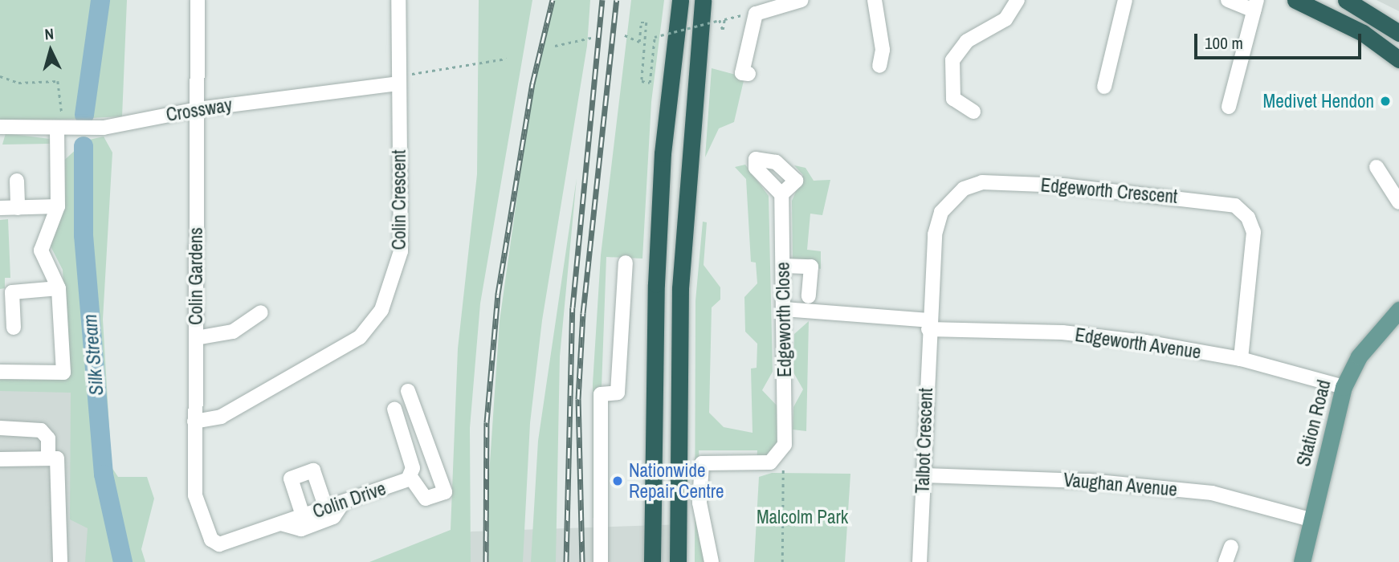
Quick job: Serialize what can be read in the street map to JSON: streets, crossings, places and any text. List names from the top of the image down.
{
  "streets": {
    "main road": ["Station Road"],
    "street": [
      "Crossway",
      "Edgeworth Crescent",
      "Colin Crescent",
      "Colin Gardens",
      "Edgeworth Close",
      "Edgeworth Avenue",
      "Talbot Crescent",
      "Vaughan Avenue",
      "Colin Drive"
    ]
  },
  "crossings": [
    ["Crossway", "Colin Crescent"],
    ["Crossway", "Colin Gardens"],
    ["Edgeworth Crescent", "Edgeworth Avenue"],
    ["Edgeworth Crescent", "Talbot Crescent"],
    ["Colin Crescent", "Colin Gardens"],
    ["Colin Gardens", "Colin Drive"],
    ["Edgeworth Close", "Edgeworth Avenue"],
    ["Edgeworth Avenue", "Station Road"],
    ["Edgeworth Avenue", "Talbot Crescent"],
    ["Station Road", "Vaughan Avenue"],
    ["Talbot Crescent", "Vaughan Avenue"]
  ],
  "water": ["Silk Stream"],
  "parks": ["Malcolm Park"],
  "places": ["Medivet Hendon", "Nationwide Repair Centre"],
  "scale_bar": "100 m",
  "north": "top"
}
